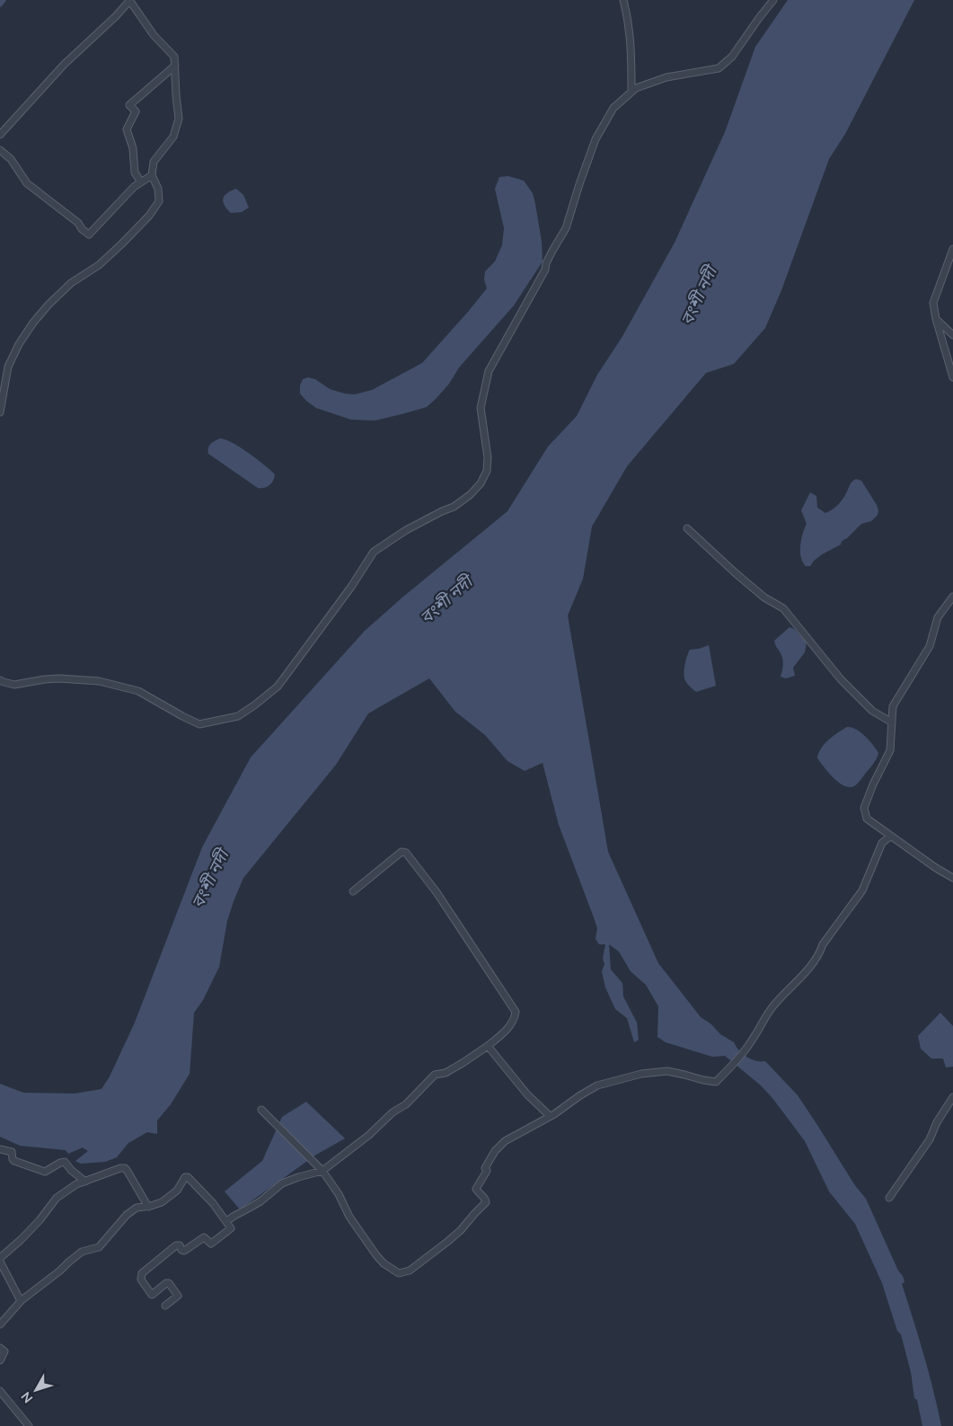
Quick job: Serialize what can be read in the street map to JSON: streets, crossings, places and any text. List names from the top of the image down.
{
  "water": ["বংশী নদী"],
  "north": "bottom left"
}
